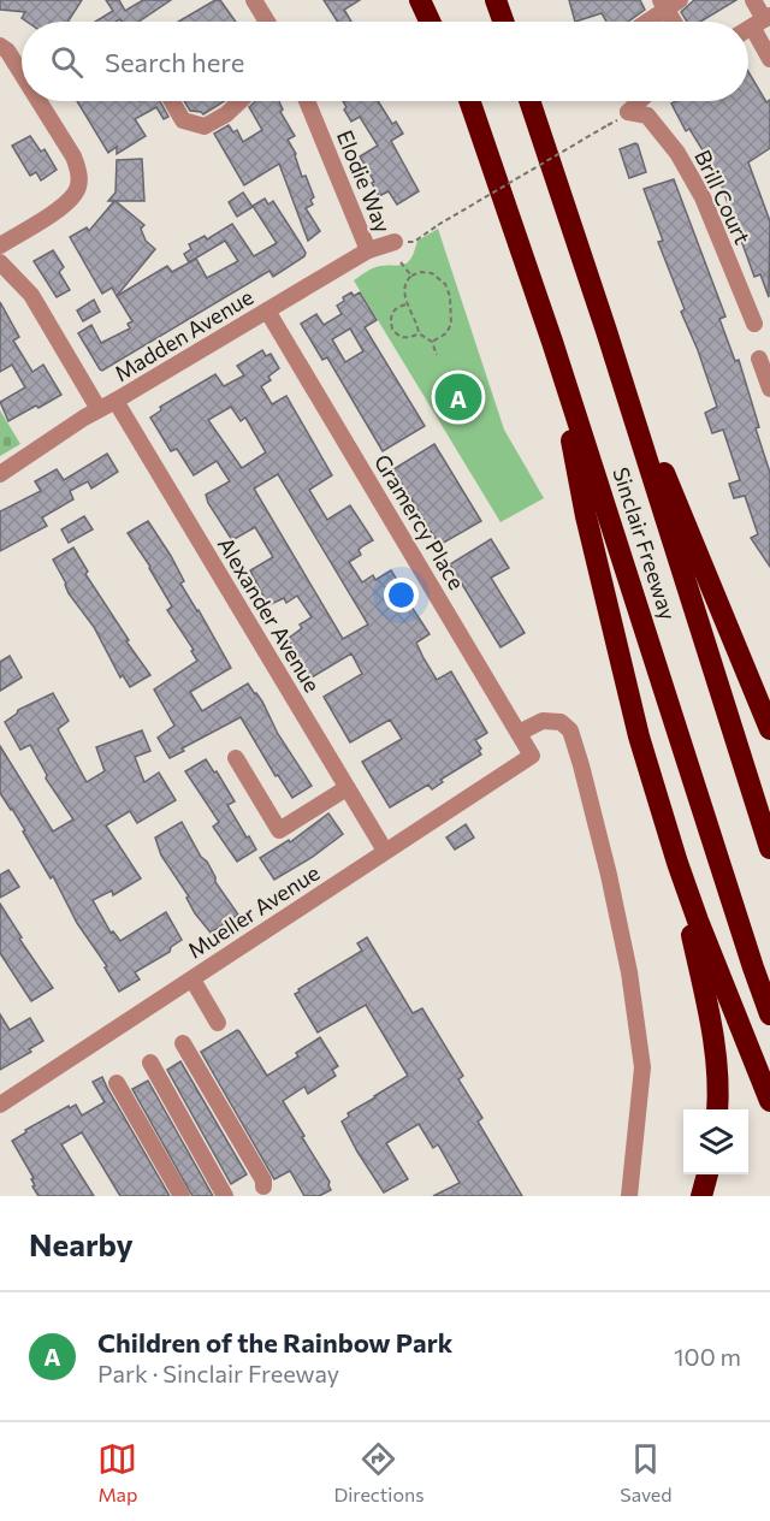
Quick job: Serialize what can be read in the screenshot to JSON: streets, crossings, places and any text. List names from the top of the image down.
{
  "streets": {
    "highway": ["Sinclair Freeway"],
    "street": [
      "Elodie Way",
      "Brill Court",
      "Madden Avenue",
      "Gramercy Place",
      "Alexander Avenue",
      "Mueller Avenue"
    ]
  },
  "crossings": [
    ["Elodie Way", "Madden Avenue"],
    ["Madden Avenue", "Gramercy Place"],
    ["Madden Avenue", "Alexander Avenue"],
    ["Gramercy Place", "Mueller Avenue"],
    ["Alexander Avenue", "Mueller Avenue"]
  ],
  "page": {
    "search": "Search here",
    "pins": "A",
    "heading": "Nearby",
    "list": [
      {
        "mark": "A",
        "name": "Children of the Rainbow Park",
        "note": "Park · Sinclair Freeway",
        "value": "100 m"
      }
    ],
    "nav": ["Map", "Directions", "Saved"]
  }
}
